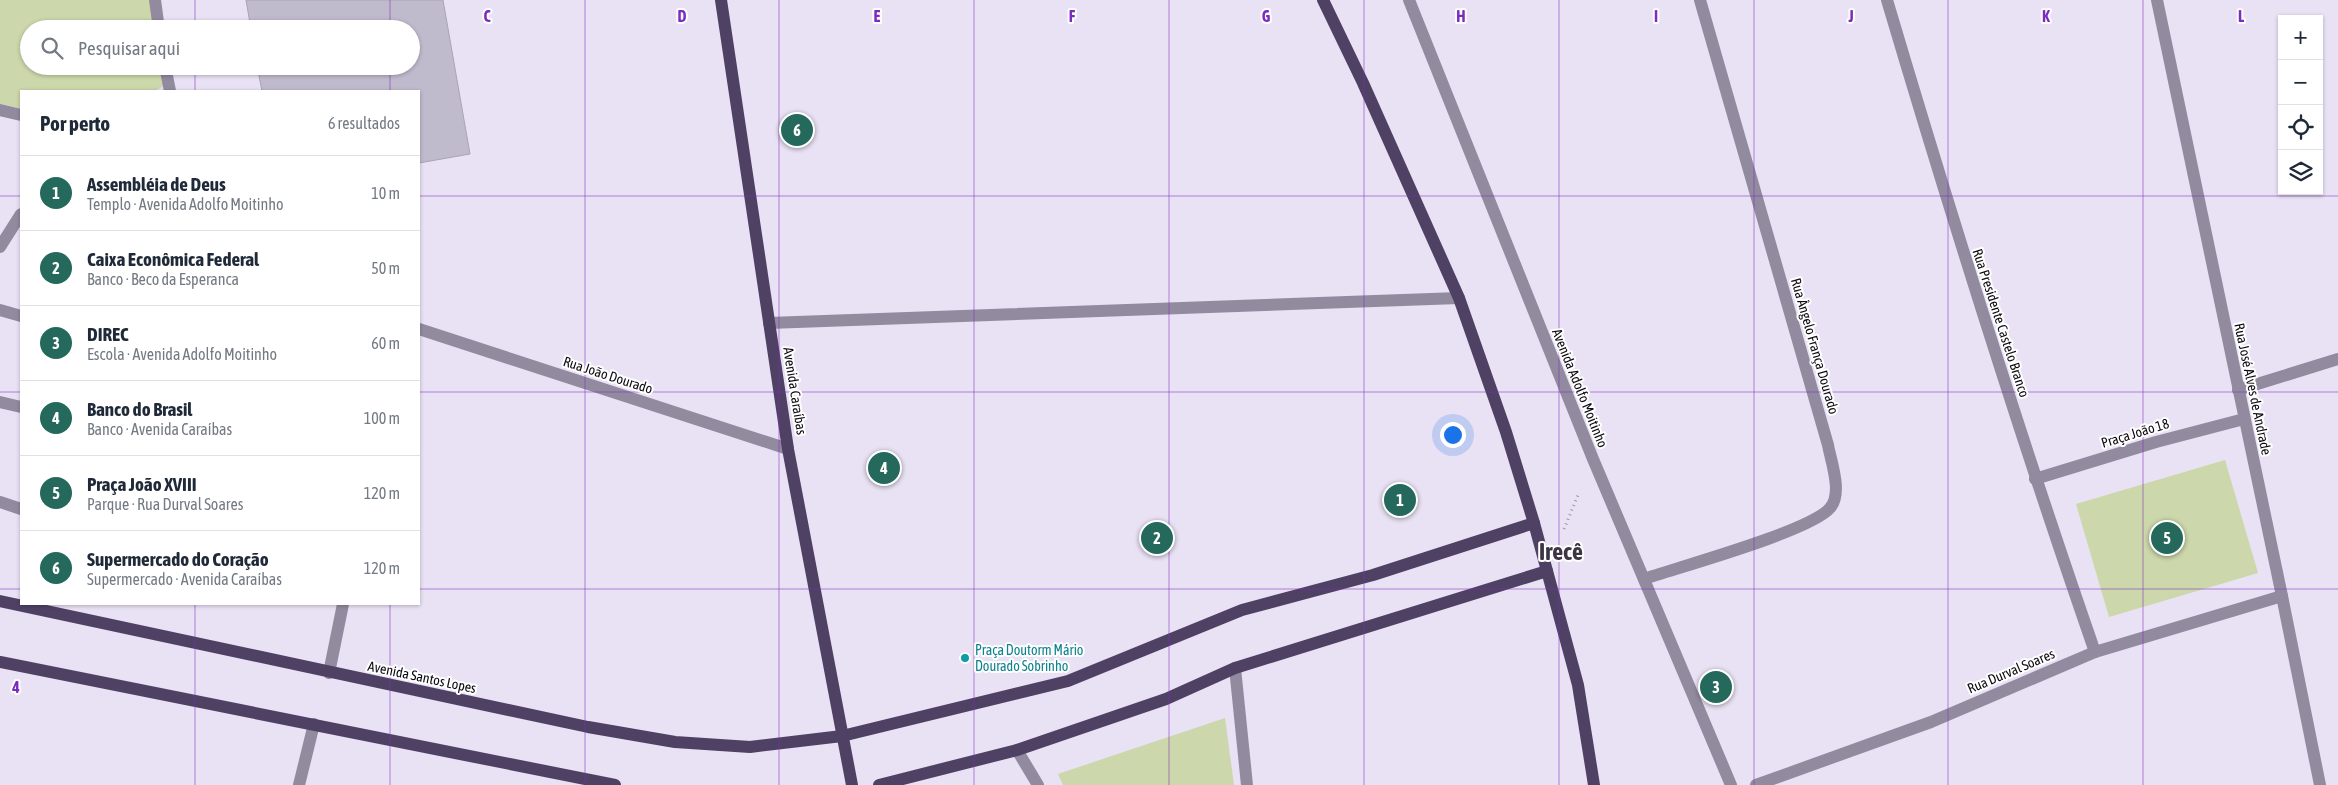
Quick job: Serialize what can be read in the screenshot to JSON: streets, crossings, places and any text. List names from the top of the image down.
{
  "streets": {
    "main road": ["Avenida Caraíbas", "Avenida Santos Lopes"],
    "street": [
      "Rua Presidente Castelo Branco",
      "Rua Ângelo França Dourado",
      "Rua João Dourado",
      "Avenida Adolfo Moitinho",
      "Rua José Alves de Andrade",
      "Praça João 18",
      "Rua Durval Soares"
    ]
  },
  "crossings": [
    ["Rua Presidente Castelo Branco", "Praça João 18"],
    ["Rua Presidente Castelo Branco", "Rua Durval Soares"],
    ["Rua Ângelo França Dourado", "Avenida Adolfo Moitinho"],
    ["Rua João Dourado", "Avenida Caraíbas"],
    ["Rua José Alves de Andrade", "Praça João 18"],
    ["Rua José Alves de Andrade", "Rua Durval Soares"],
    ["Avenida Caraíbas", "Avenida Santos Lopes"]
  ],
  "districts": ["Irecê"],
  "places": ["Praça Doutorm Mário Dourado Sobrinho"],
  "page": {
    "map_buttons": ["+", "−"],
    "search": "Pesquisar aqui",
    "heading": ["Por perto", "6 resultados"],
    "pins": [
      "6",
      "4",
      "1",
      "2",
      "5",
      "3"
    ],
    "list": [
      {
        "mark": "1",
        "name": "Assembléia de Deus",
        "note": "Templo · Avenida Adolfo Moitinho",
        "value": "10 m"
      },
      {
        "mark": "2",
        "name": "Caixa Econômica Federal",
        "note": "Banco · Beco da Esperanca",
        "value": "50 m"
      },
      {
        "mark": "3",
        "name": "DIREC",
        "note": "Escola · Avenida Adolfo Moitinho",
        "value": "60 m"
      },
      {
        "mark": "4",
        "name": "Banco do Brasil",
        "note": "Banco · Avenida Caraíbas",
        "value": "100 m"
      },
      {
        "mark": "5",
        "name": "Praça João XVIII",
        "note": "Parque · Rua Durval Soares",
        "value": "120 m"
      },
      {
        "mark": "6",
        "name": "Supermercado do Coração",
        "note": "Supermercado · Avenida Caraíbas",
        "value": "120 m"
      }
    ]
  },
  "grid": {
    "columns": [
      "C",
      "D",
      "E",
      "F",
      "G",
      "H",
      "I",
      "J",
      "K",
      "L"
    ],
    "rows": ["4"]
  }
}
